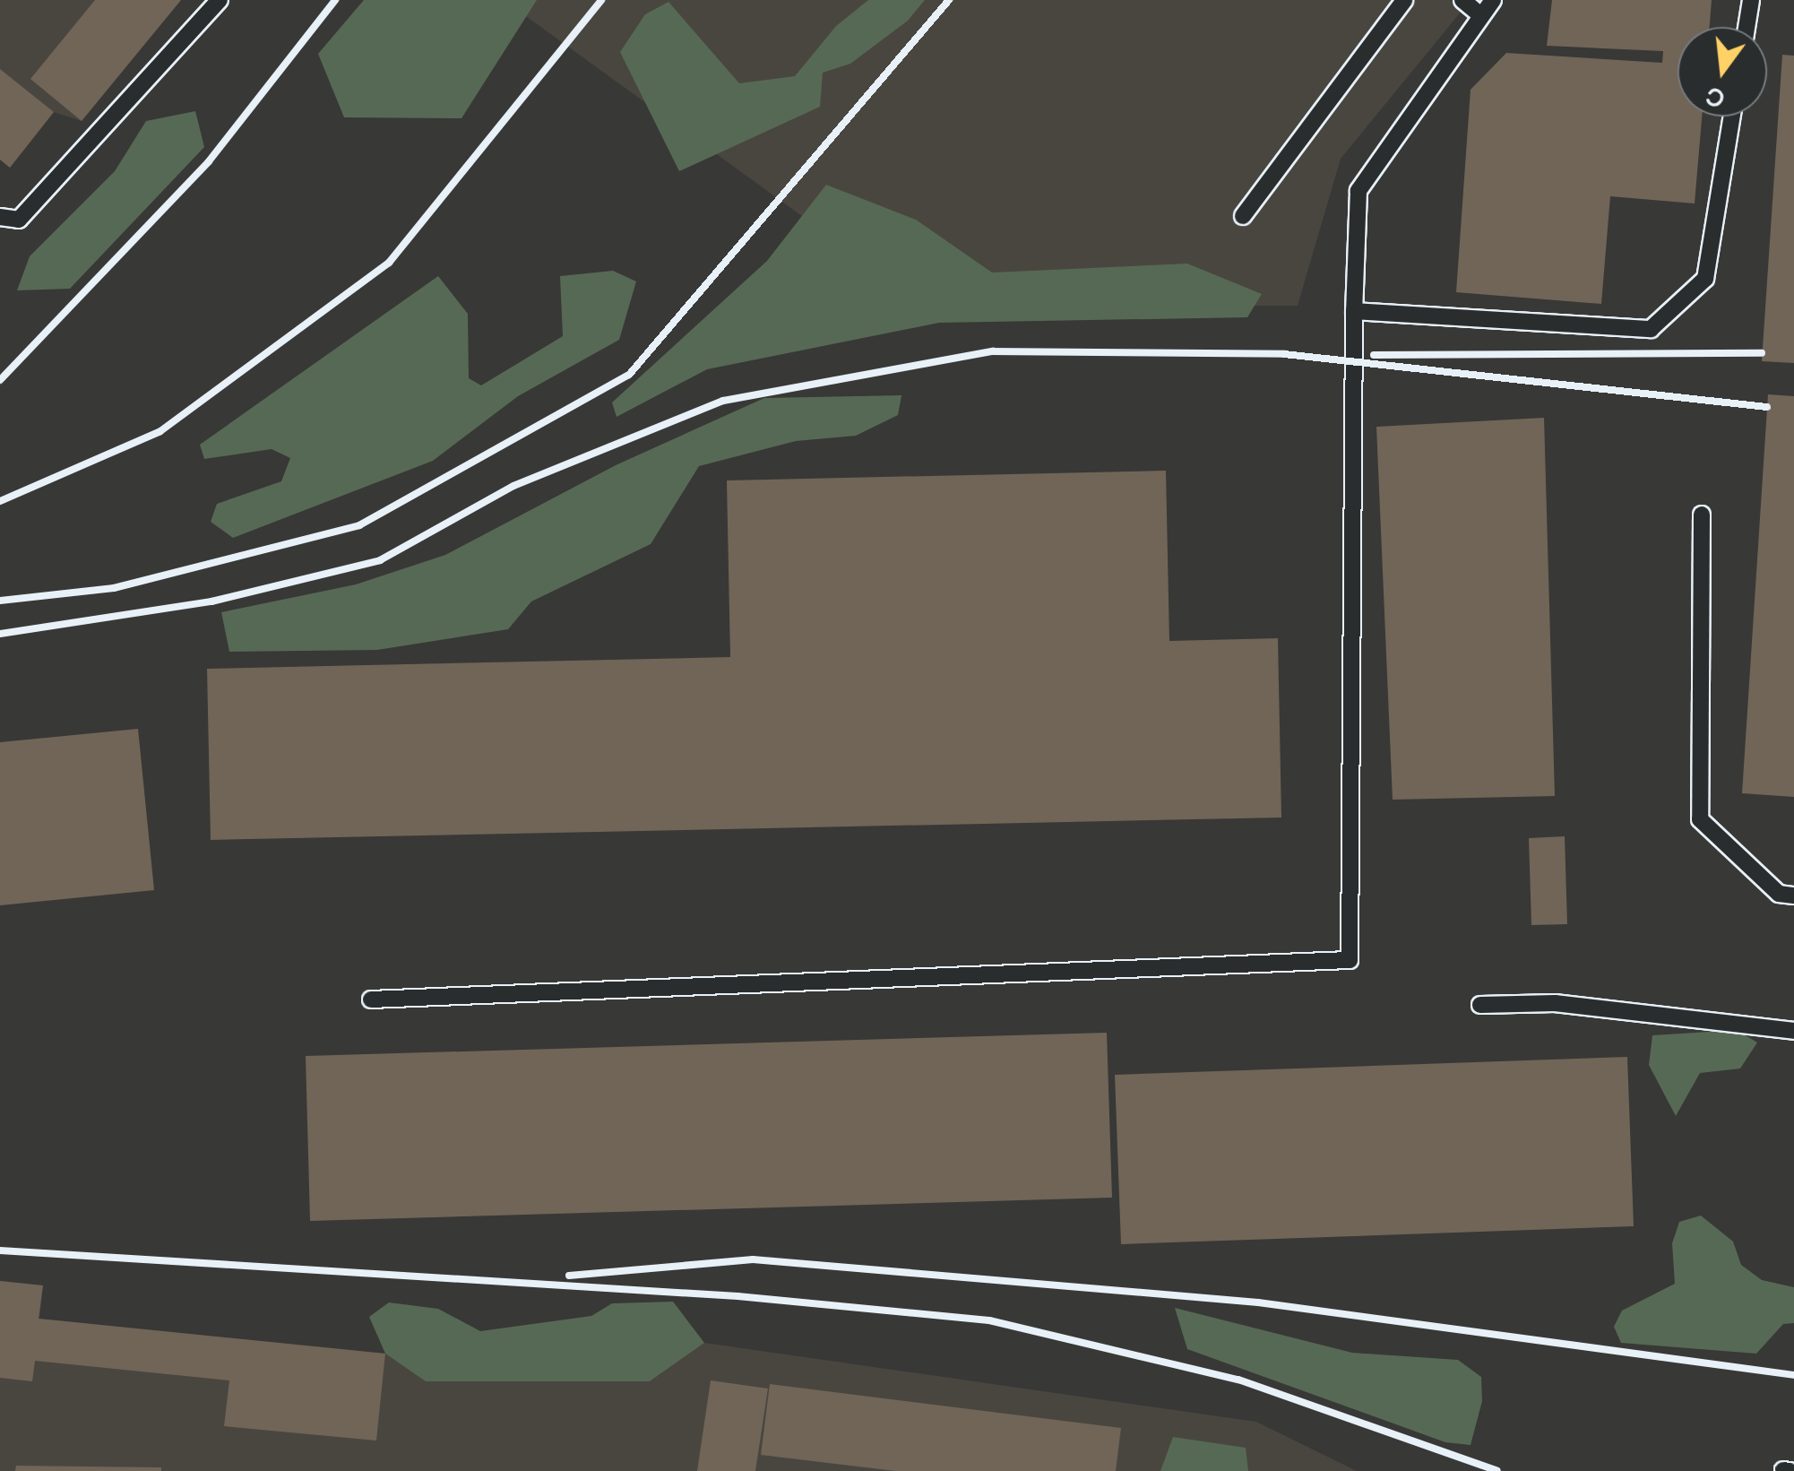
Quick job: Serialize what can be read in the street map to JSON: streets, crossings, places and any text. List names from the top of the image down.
{
  "north": "bottom"
}
